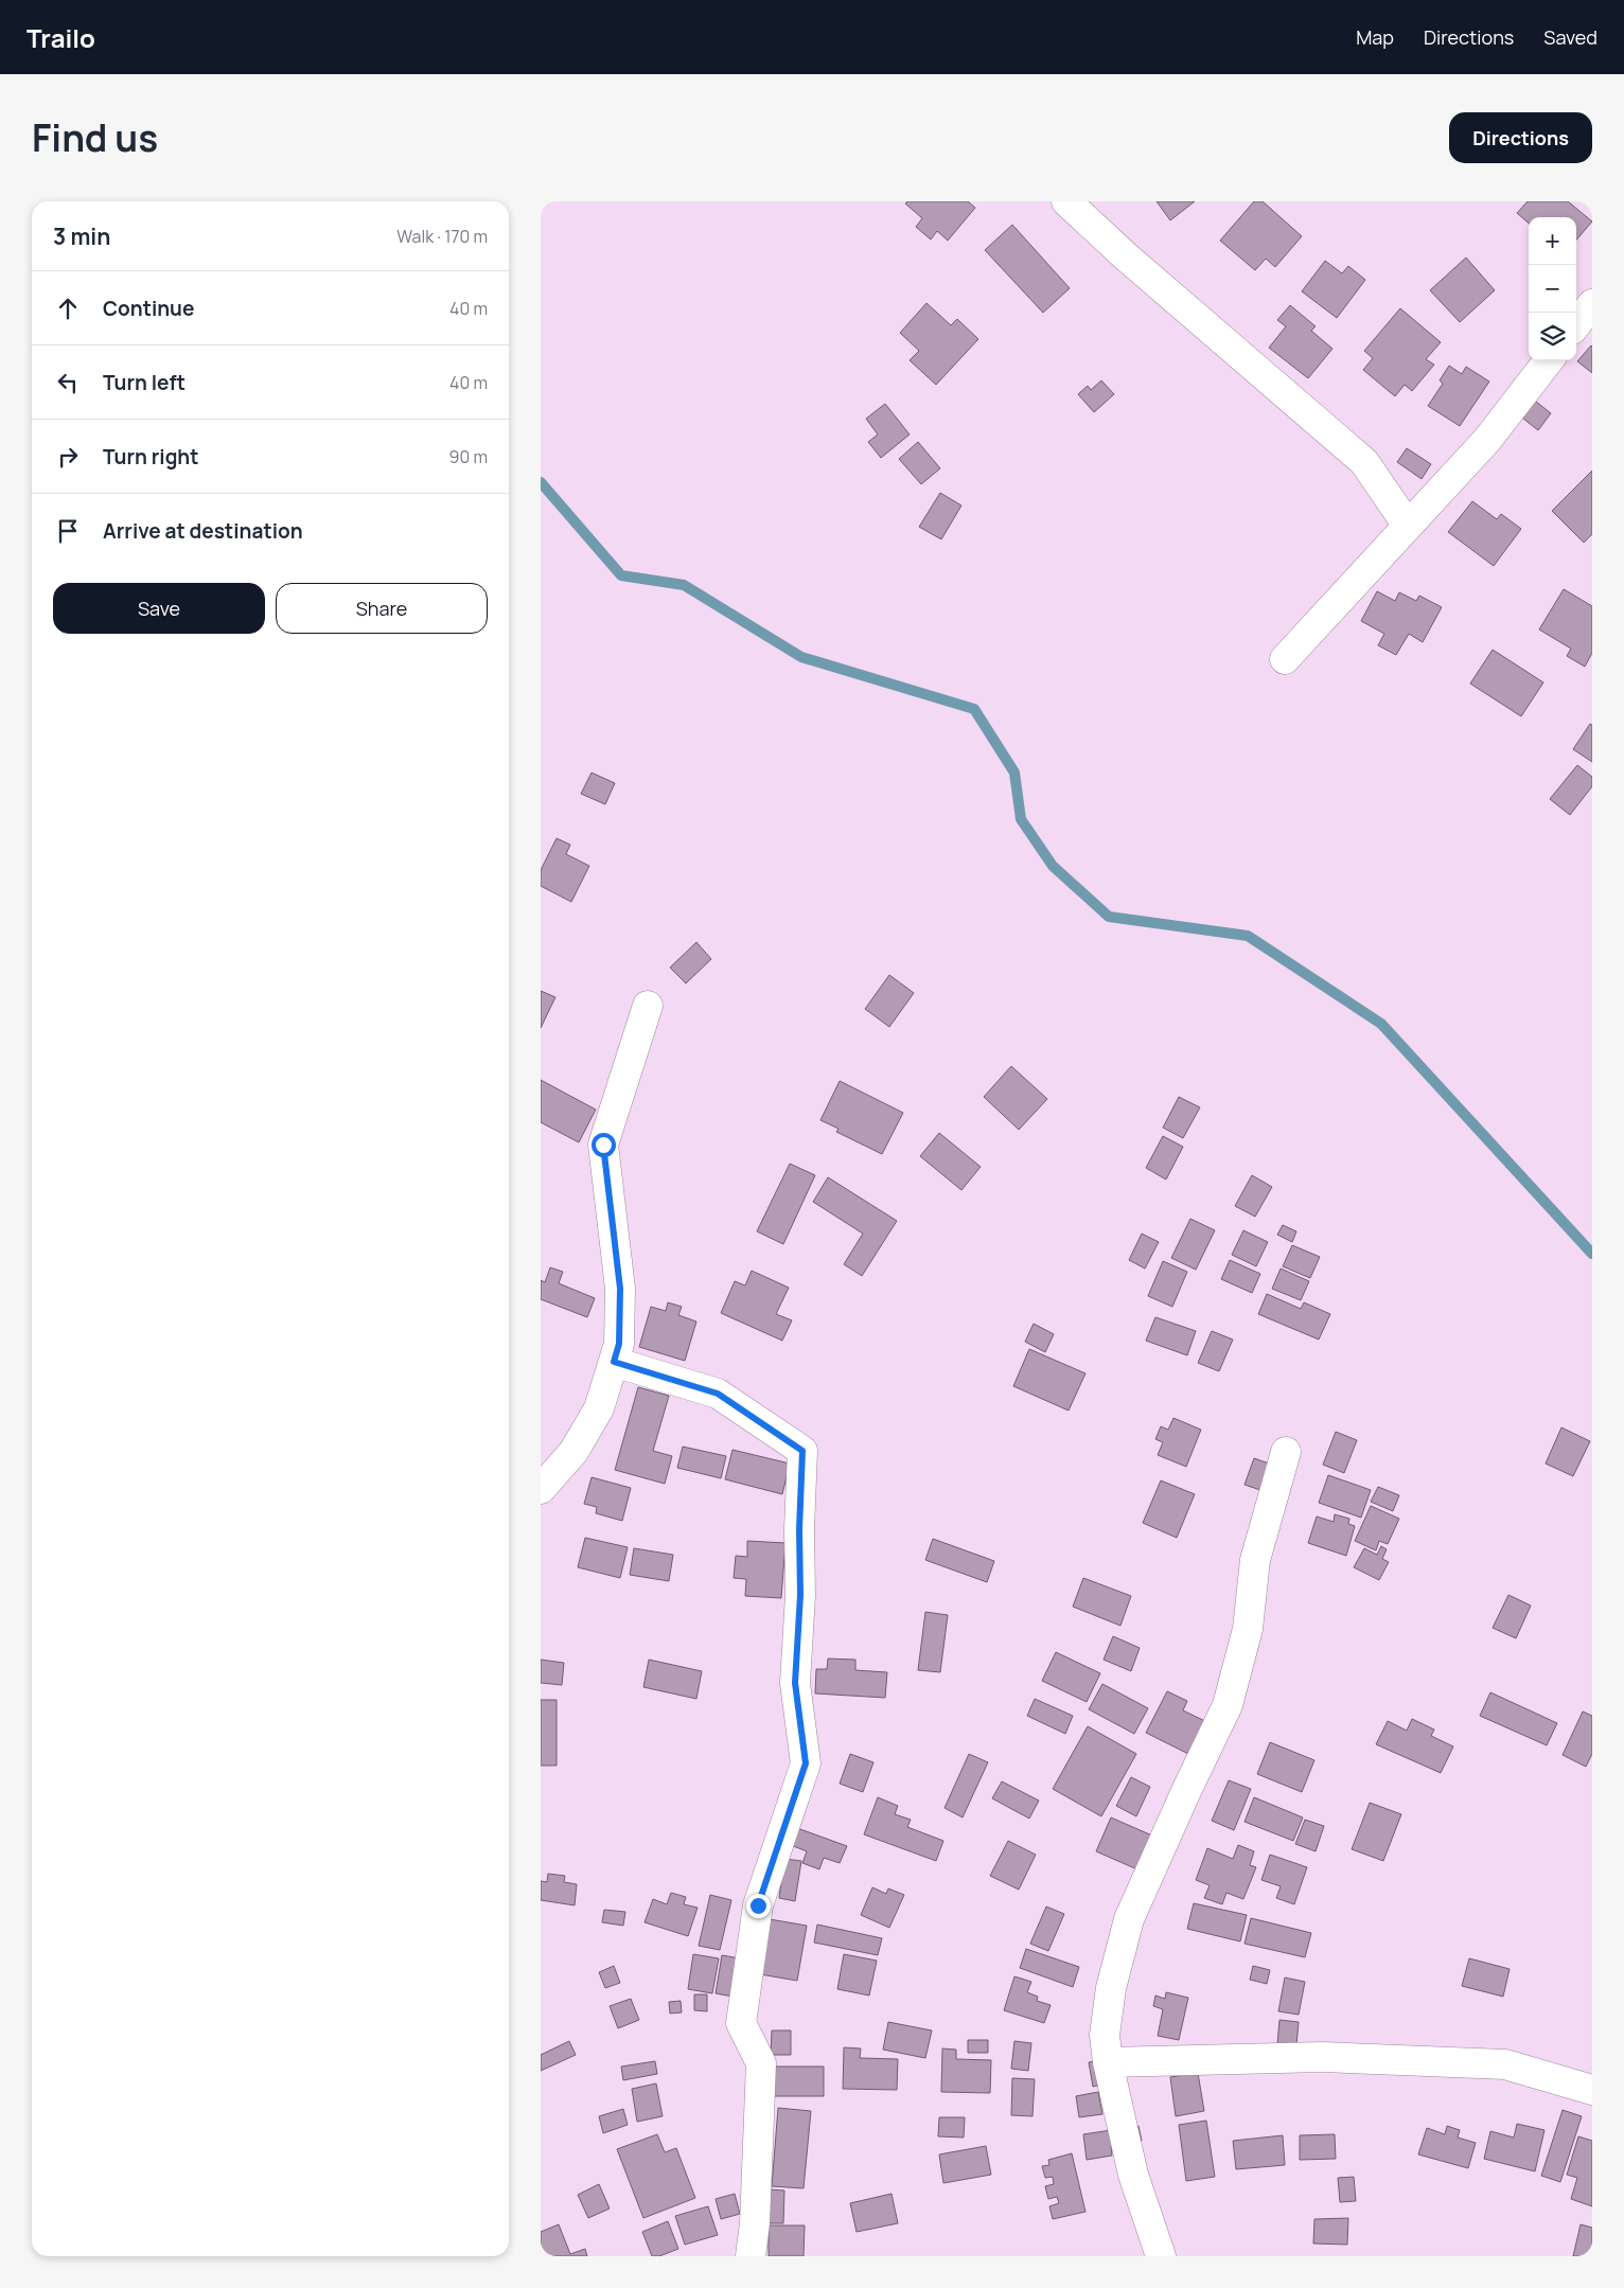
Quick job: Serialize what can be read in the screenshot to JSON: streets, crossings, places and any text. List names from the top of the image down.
{
  "page": {
    "header": "Trailo",
    "nav": ["Map", "Directions", "Saved"],
    "title": "Find us",
    "buttons": [
      "Directions",
      ["Save", "Share"]
    ],
    "heading": ["3 min", "Walk · 170 m"],
    "map_buttons": ["+", "−"],
    "list": [
      ["Continue", "40 m"],
      ["Turn left", "40 m"],
      ["Turn right", "90 m"],
      "Arrive at destination"
    ]
  }
}
